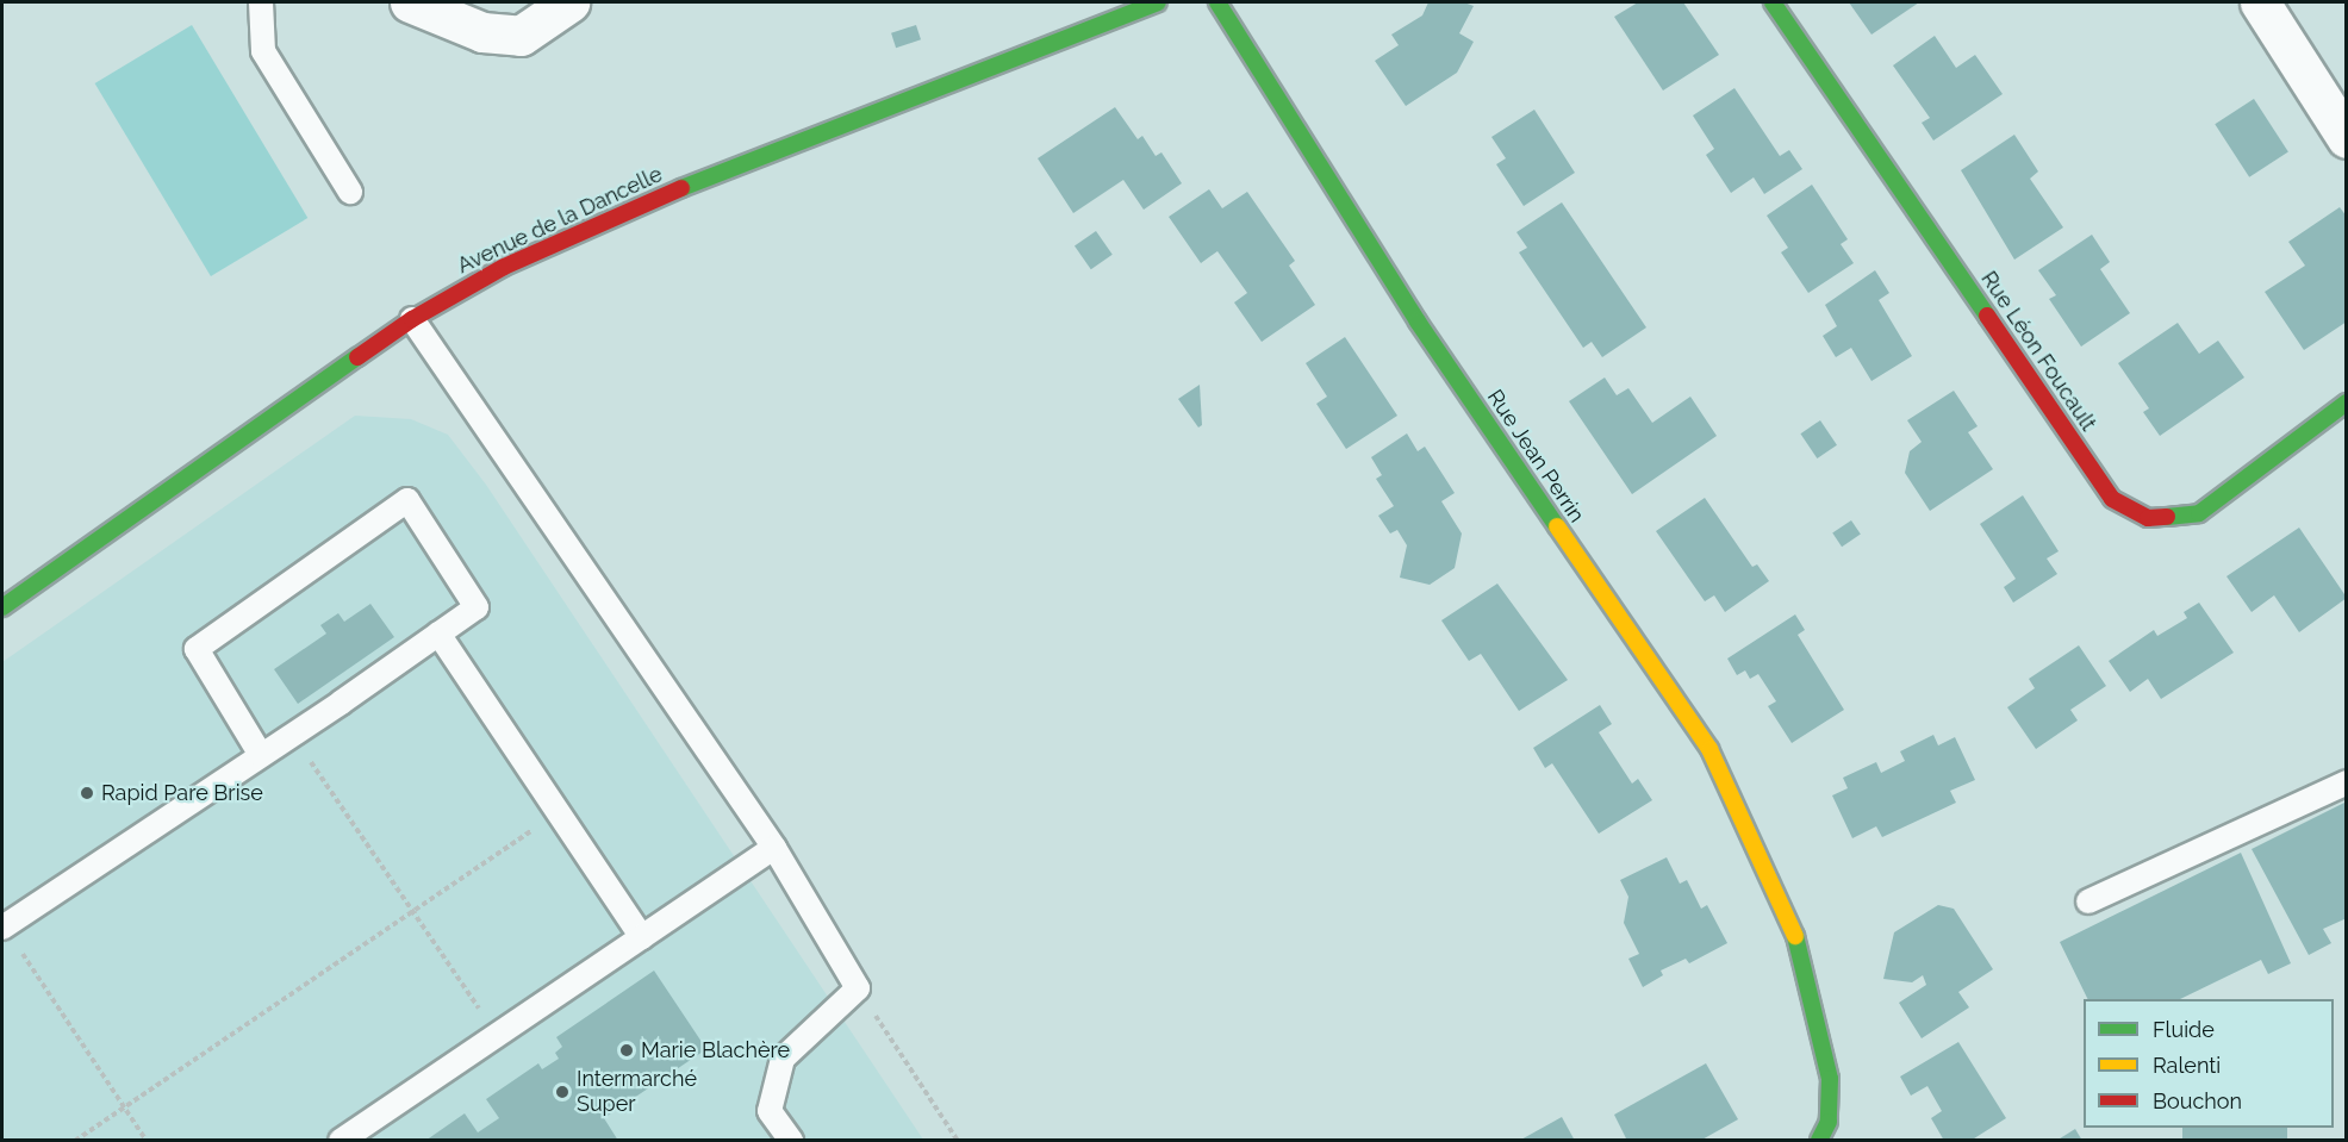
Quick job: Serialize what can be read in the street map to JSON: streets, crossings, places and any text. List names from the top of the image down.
{
  "streets": {
    "street": ["Avenue de la Dancelle", "Rue Léon Foucault", "Rue Jean Perrin"]
  },
  "places": ["Rapid Pare Brise", "Marie Blachère", "Intermarché Super"],
  "legend": ["Fluide", "Ralenti", "Bouchon"]
}
